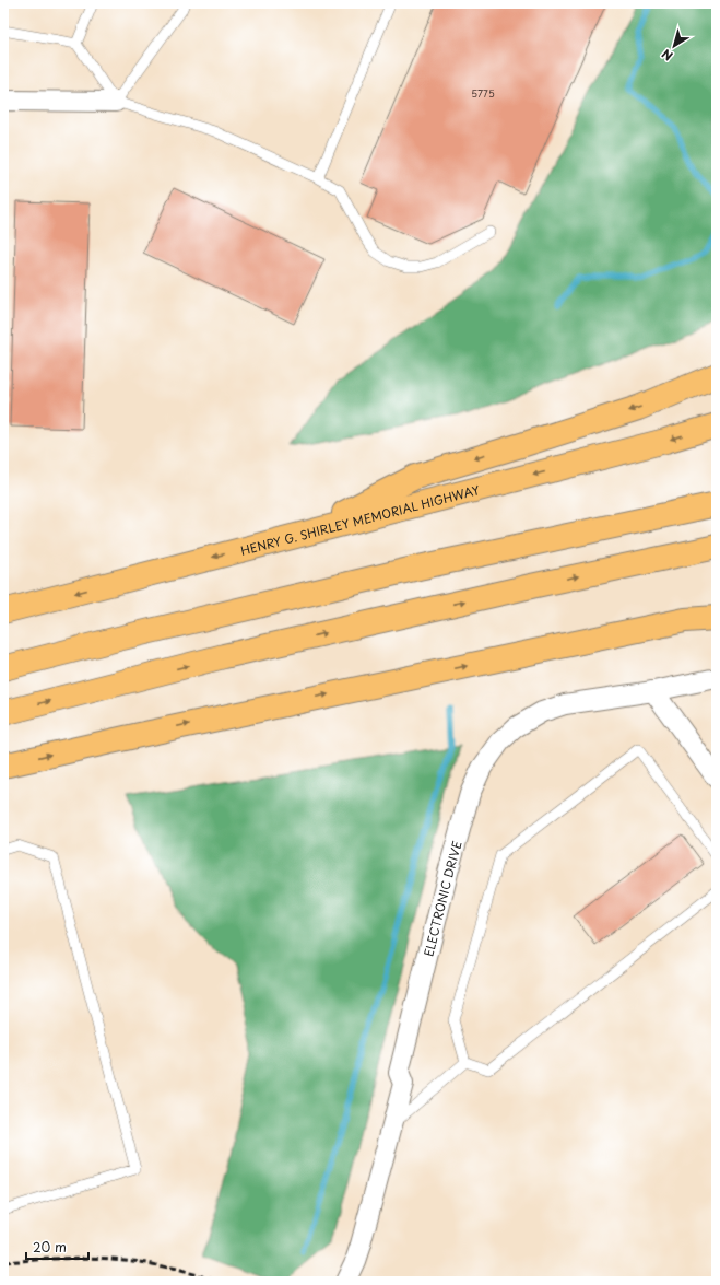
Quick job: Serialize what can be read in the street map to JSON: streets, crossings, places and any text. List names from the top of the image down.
{
  "streets": {
    "highway": ["HENRY G. SHIRLEY MEMORIAL HIGHWAY"],
    "street": ["ELECTRONIC DRIVE"]
  },
  "house_numbers": ["5775"],
  "scale_bar": "20 m",
  "north": "bottom left"
}
